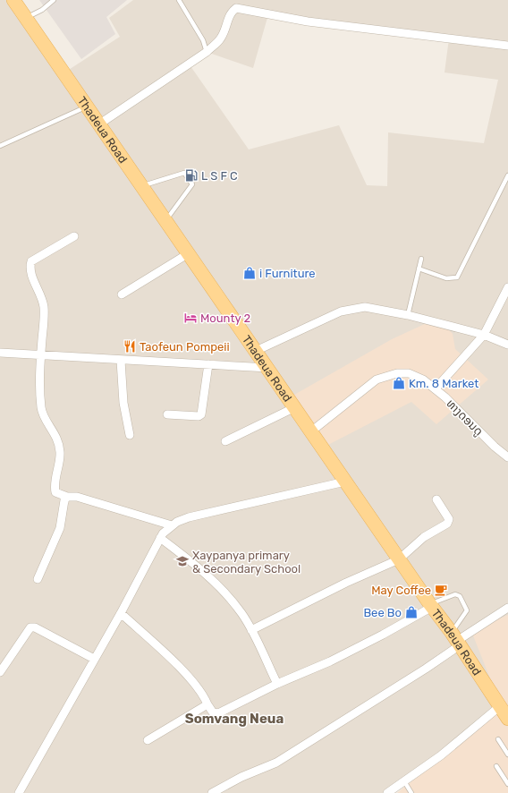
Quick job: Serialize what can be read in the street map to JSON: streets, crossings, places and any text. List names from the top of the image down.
{
  "streets": {
    "main road": ["Thadeua Road"],
    "street": ["ທາງດອນດູ"]
  },
  "crossings": [
    ["Thadeua Road", "ທາງດອນດູ"]
  ],
  "districts": ["Somvang Neua"],
  "places": {
    "fuel station": ["L S F C"],
    "shop": ["i Furniture", "Km. 8 Market", "Bee Bo"],
    "hotel": ["Mounty 2"],
    "restaurant": ["Taofeun Pompeii"],
    "school or university": ["Xaypanya primary & Secondary School"],
    "cafe": ["May Coffee"]
  }
}
